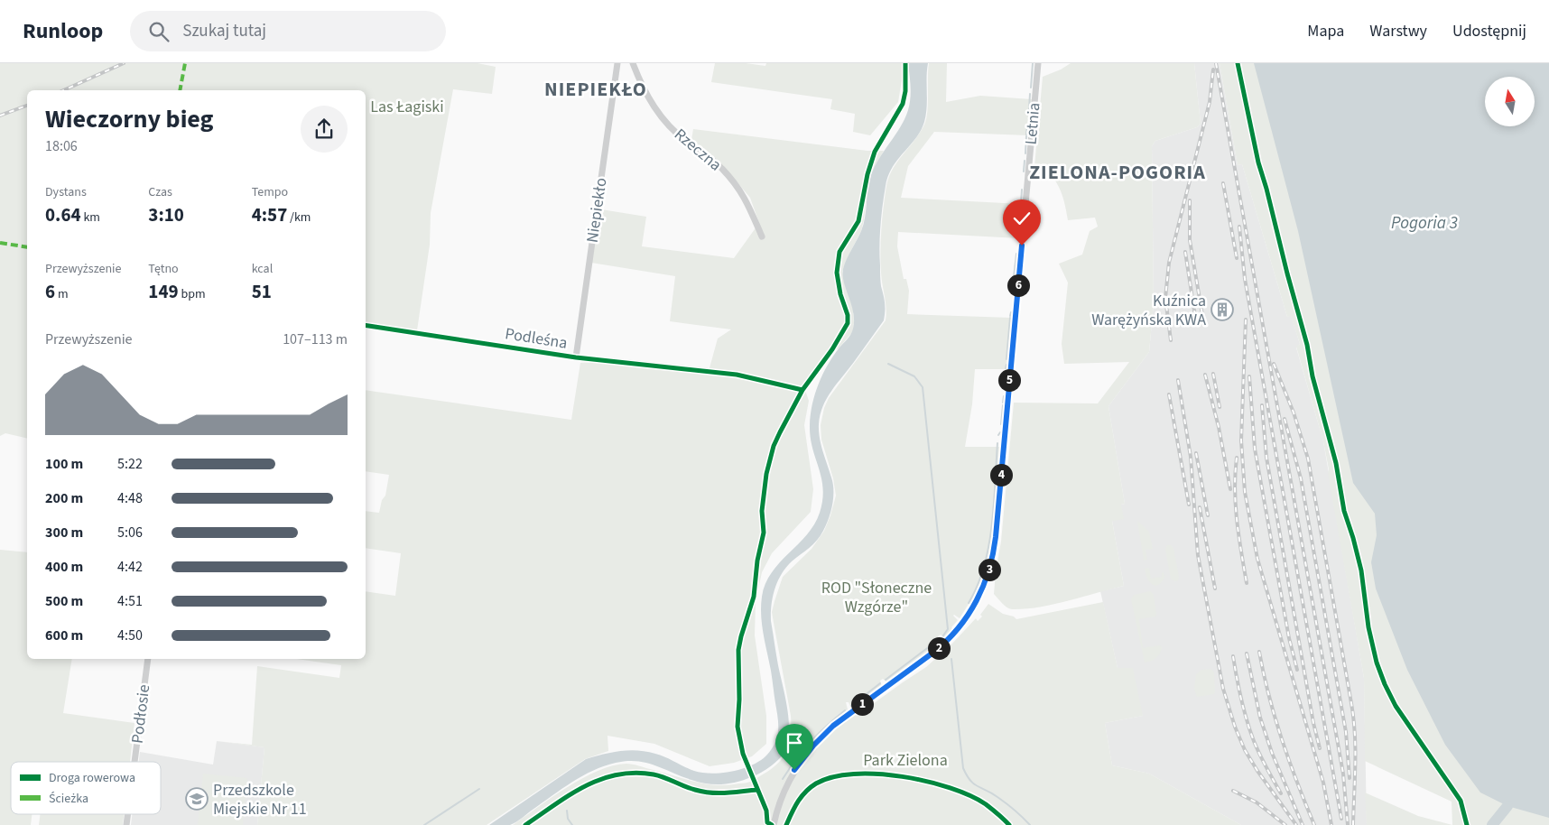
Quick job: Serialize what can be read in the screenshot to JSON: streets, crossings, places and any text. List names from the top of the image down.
{
  "streets": {
    "street": [
      "Letnia",
      "Rzeczna",
      "Niepiekło",
      "Podleśna",
      "Podłosie"
    ]
  },
  "crossings": [
    ["Niepiekło", "Podleśna"]
  ],
  "districts": ["NIEPIEKŁO", "ZIELONA-POGORIA"],
  "water": ["Pogoria 3"],
  "parks": ["Las Łagiski", "ROD \"Słoneczne Wzgórze\"", "Park Zielona"],
  "places": {
    "building": ["Kuźnica Warężyńska KWA"],
    "school or university": ["Przedszkole Miejskie Nr 11"]
  },
  "legend": ["Droga rowerowa", "Ścieżka"],
  "north": "top",
  "page": {
    "header": "Runloop",
    "search": "Szukaj tutaj",
    "nav": ["Mapa", "Warstwy", "Udostępnij"],
    "heading": ["Wieczorny bieg", "18:06"],
    "stats": [
      ["Dystans", "0.64 km"],
      ["Czas", "3:10"],
      ["Tempo", "4:57 /km"],
      ["Przewyższenie", "6 m"],
      ["Tętno", "149 bpm"],
      ["kcal", "51"]
    ],
    "pins": [
      "6",
      "5",
      "4",
      "3",
      "2",
      "1"
    ],
    "chart": ["Przewyższenie", "107–113 m"],
    "list": [
      {
        "name": "100 m",
        "note": "5:22"
      },
      {
        "name": "200 m",
        "note": "4:48"
      },
      {
        "name": "300 m",
        "note": "5:06"
      },
      {
        "name": "400 m",
        "note": "4:42"
      },
      {
        "name": "500 m",
        "note": "4:51"
      },
      {
        "name": "600 m",
        "note": "4:50"
      }
    ]
  }
}
